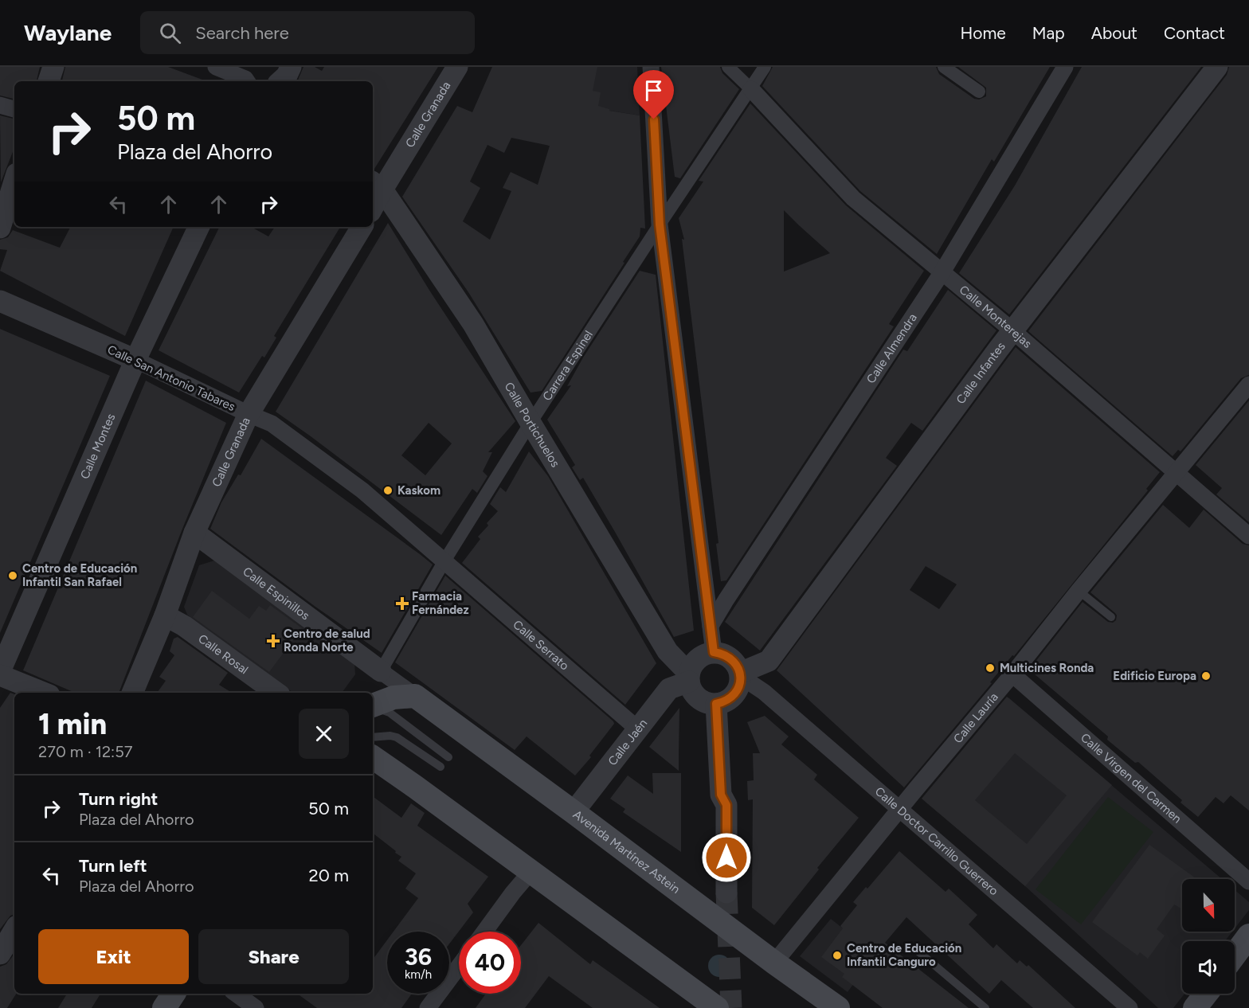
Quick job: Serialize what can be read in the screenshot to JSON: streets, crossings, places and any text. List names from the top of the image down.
{
  "streets": {
    "main road": ["Avenida Martínez Astein"],
    "street": [
      "Calle Granada",
      "Calle Monterejas",
      "Calle Almendra",
      "Carrera Espinel",
      "Calle Infantes",
      "Calle San Antonio Tabares",
      "Calle Portichuelos",
      "Calle Montes",
      "Calle Espinillos",
      "Calle Serrato",
      "Calle Rosal",
      "Calle Lauría",
      "Calle Jaén",
      "Calle Virgen del Carmen",
      "Calle Doctor Carrillo Guerrero"
    ]
  },
  "crossings": [
    ["Calle Granada", "Calle San Antonio Tabares"],
    ["Calle Granada", "Calle Portichuelos"],
    ["Calle Granada", "Calle Espinillos"],
    ["Calle Granada", "Calle Rosal"],
    ["Calle Monterejas", "Calle Almendra"],
    ["Calle Monterejas", "Carrera Espinel"],
    ["Calle Monterejas", "Calle Infantes"],
    ["Calle Monterejas", "Calle Lauría"],
    ["Carrera Espinel", "Calle San Antonio Tabares"],
    ["Carrera Espinel", "Calle Portichuelos"],
    ["Carrera Espinel", "Calle Espinillos"],
    ["Carrera Espinel", "Calle Serrato"],
    ["Carrera Espinel", "Avenida Martínez Astein"],
    ["Calle Infantes", "Calle Portichuelos"],
    ["Calle Infantes", "Calle Jaén"],
    ["Calle Infantes", "Calle Doctor Carrillo Guerrero"],
    ["Calle San Antonio Tabares", "Calle Montes"],
    ["Calle San Antonio Tabares", "Calle Serrato"],
    ["Calle Portichuelos", "Calle Jaén"],
    ["Calle Portichuelos", "Calle Doctor Carrillo Guerrero"],
    ["Calle Espinillos", "Avenida Martínez Astein"],
    ["Calle Serrato", "Calle Jaén"],
    ["Calle Lauría", "Calle Virgen del Carmen"],
    ["Calle Lauría", "Calle Doctor Carrillo Guerrero"],
    ["Calle Lauría", "Avenida Martínez Astein"],
    ["Calle Jaén", "Calle Doctor Carrillo Guerrero"],
    ["Calle Jaén", "Avenida Martínez Astein"]
  ],
  "places": {
    "other": [
      "Kaskom",
      "Centro de Educación Infantil San Rafael",
      "Multicines Ronda",
      "Edificio Europa",
      "Centro de Educación Infantil Canguro"
    ],
    "health": ["Farmacia Fernández", "Centro de salud Ronda Norte"]
  },
  "north": "bottom",
  "page": {
    "header": "Waylane",
    "search": "Search here",
    "nav": [
      "Home",
      "Map",
      "About",
      "Contact"
    ],
    "turn": ["50 m", "Plaza del Ahorro"],
    "heading": ["1 min", "270 m · 12:57"],
    "list": [
      {
        "name": "Turn right",
        "note": "Plaza del Ahorro",
        "value": "50 m"
      },
      {
        "name": "Turn left",
        "note": "Plaza del Ahorro",
        "value": "20 m"
      }
    ],
    "buttons": ["Exit", "Share"],
    "speed": "36 km/h",
    "limit": "40"
  }
}
